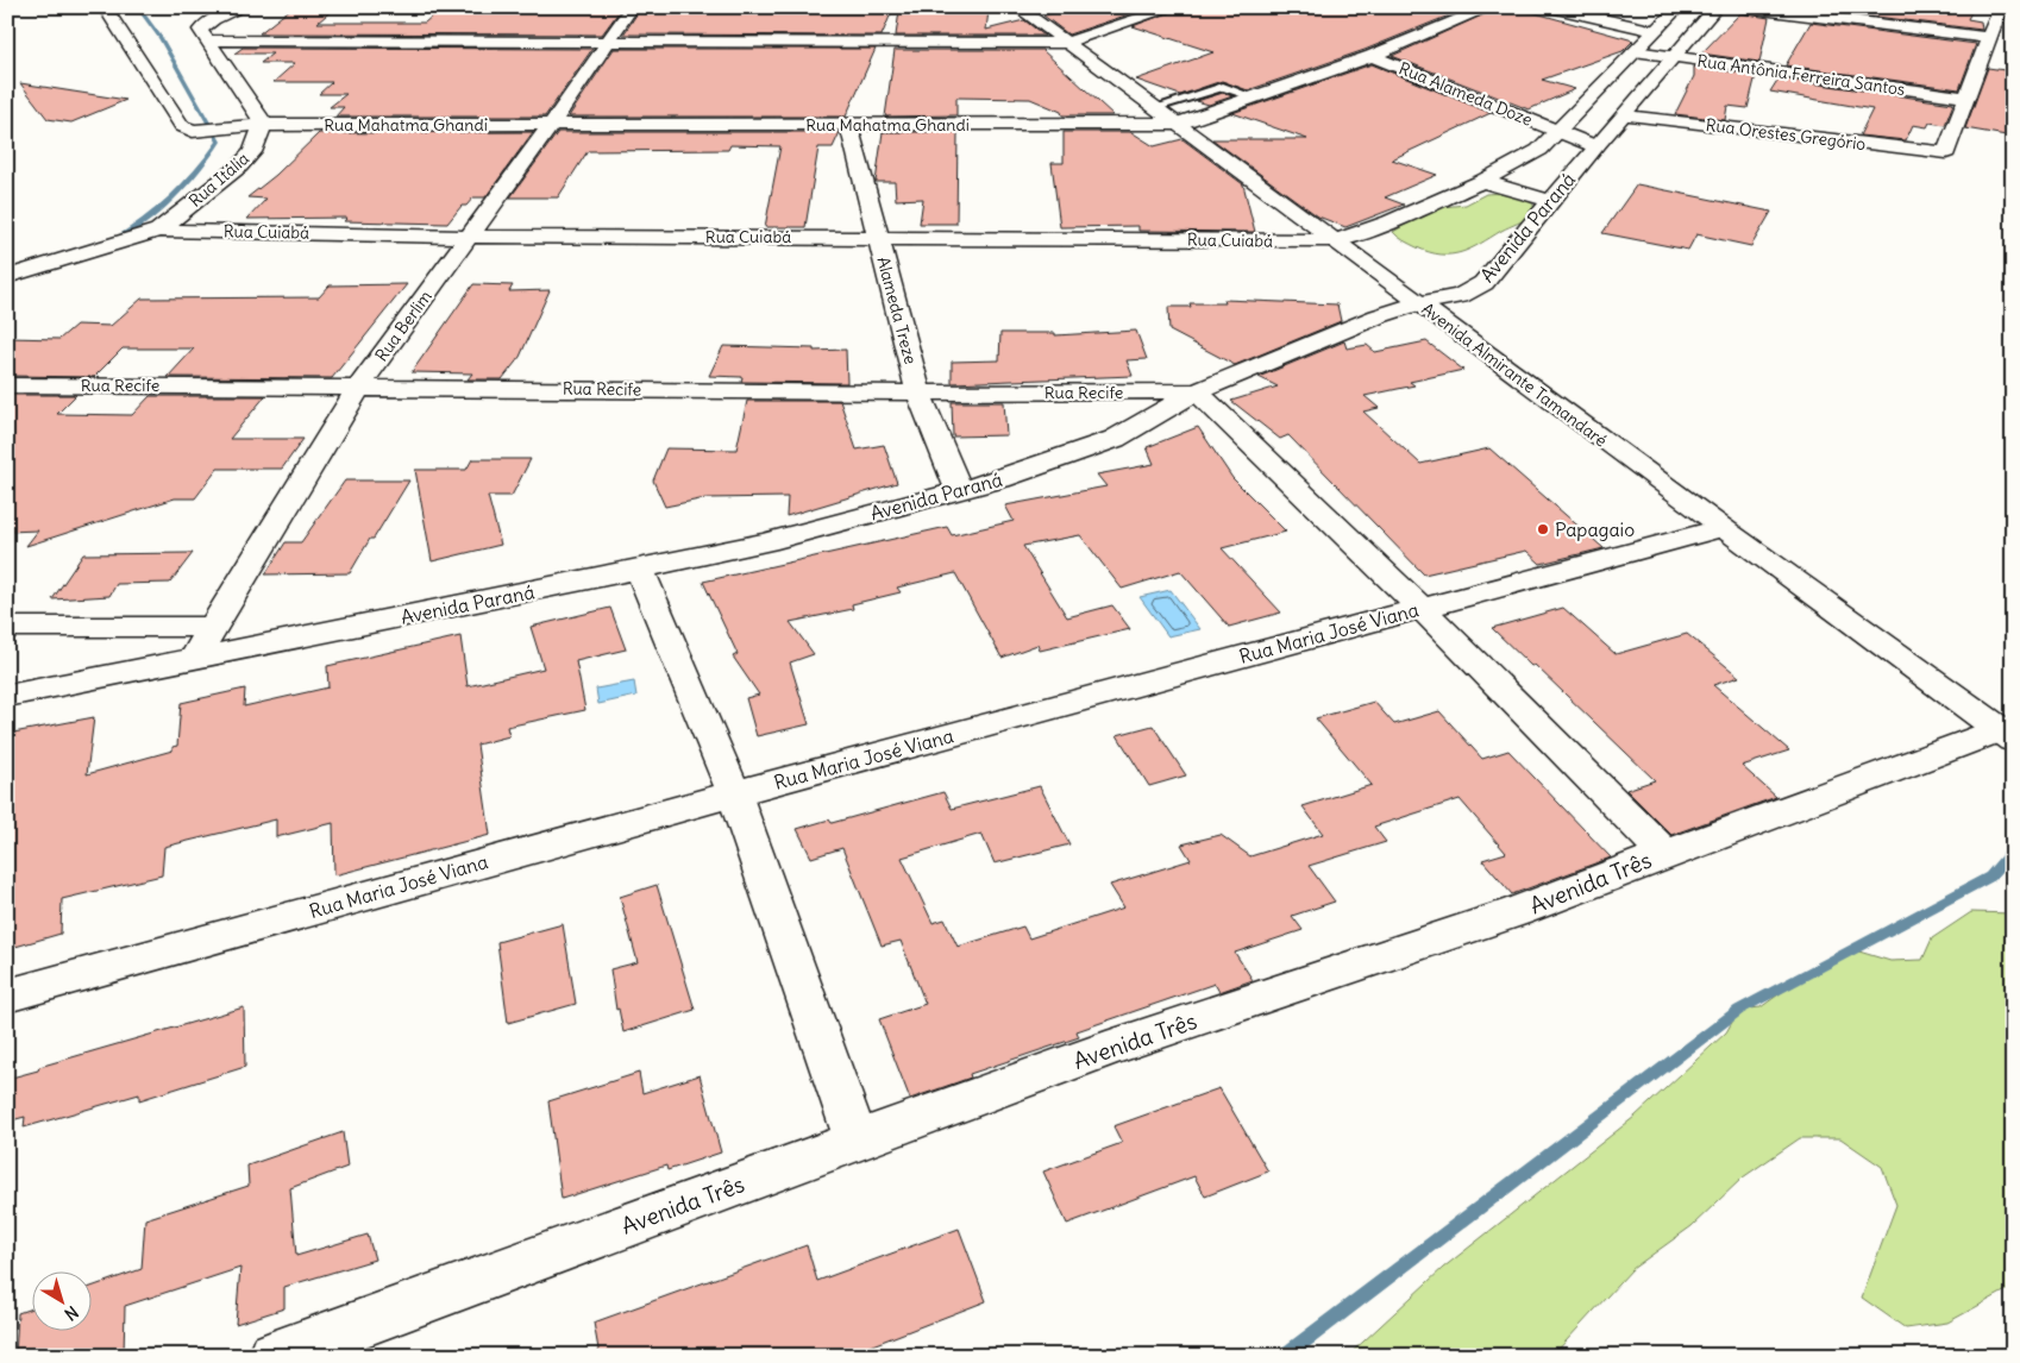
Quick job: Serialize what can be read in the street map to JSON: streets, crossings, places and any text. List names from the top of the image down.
{
  "streets": {
    "main road": [
      "Rua Antônia Ferreira Santos",
      "Rua Alameda Doze",
      "Rua Mahatma Ghandi",
      "Rua Orestes Gregório",
      "Rua Itália",
      "Avenida Paraná",
      "Rua Cuiabá",
      "Alameda Treze",
      "Rua Berlim",
      "Avenida Almirante Tamandaré",
      "Rua Recife",
      "Rua Maria José Viana",
      "Avenida Três"
    ]
  },
  "crossings": [
    ["Rua Antônia Ferreira Santos", "Rua Orestes Gregório"],
    ["Rua Antônia Ferreira Santos", "Avenida Paraná"],
    ["Rua Alameda Doze", "Rua Mahatma Ghandi"],
    ["Rua Alameda Doze", "Avenida Paraná"],
    ["Rua Mahatma Ghandi", "Rua Itália"],
    ["Rua Mahatma Ghandi", "Alameda Treze"],
    ["Rua Mahatma Ghandi", "Rua Berlim"],
    ["Rua Mahatma Ghandi", "Avenida Almirante Tamandaré"],
    ["Rua Orestes Gregório", "Avenida Paraná"],
    ["Rua Itália", "Rua Cuiabá"],
    ["Avenida Paraná", "Rua Cuiabá"],
    ["Avenida Paraná", "Alameda Treze"],
    ["Avenida Paraná", "Rua Berlim"],
    ["Avenida Paraná", "Avenida Almirante Tamandaré"],
    ["Avenida Paraná", "Rua Recife"],
    ["Rua Cuiabá", "Alameda Treze"],
    ["Rua Cuiabá", "Rua Berlim"],
    ["Rua Cuiabá", "Avenida Almirante Tamandaré"],
    ["Alameda Treze", "Rua Recife"],
    ["Rua Berlim", "Rua Recife"],
    ["Avenida Almirante Tamandaré", "Rua Maria José Viana"],
    ["Avenida Almirante Tamandaré", "Avenida Três"]
  ],
  "places": ["Papagaio"],
  "north": "bottom right"
}
